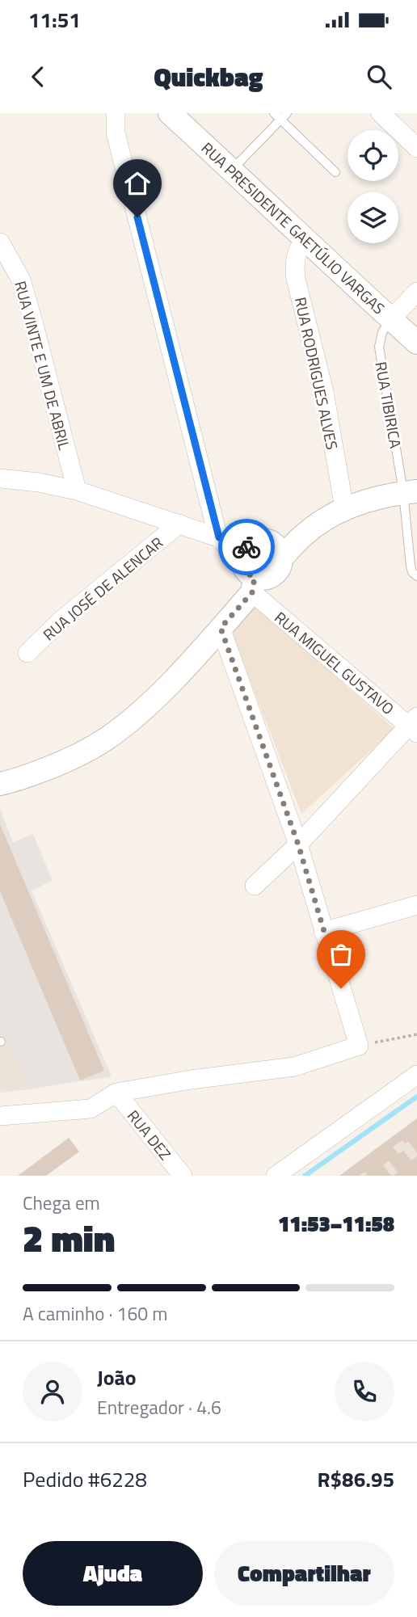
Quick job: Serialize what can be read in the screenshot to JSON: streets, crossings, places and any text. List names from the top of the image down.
{
  "streets": {
    "street": [
      "RUA PRESIDENTE GAETÚLIO VARGAS",
      "RUA VINTE E UM DE ABRIL",
      "RUA RODRIGUES ALVES",
      "RUA JOSÉ DE ALENCAR",
      "RUA MIGUEL GUSTAVO",
      "RUA DEZ"
    ],
    "lane": ["RUA TIBIRICA"]
  },
  "crossings": [
    ["RUA PRESIDENTE GAETÚLIO VARGAS", "RUA RODRIGUES ALVES"],
    ["RUA PRESIDENTE GAETÚLIO VARGAS", "RUA TIBIRICA"]
  ],
  "page": {
    "status": "11:51",
    "header": "Quickbag",
    "heading": ["2 min", "Chega em", "11:53–11:58"],
    "panel": [
      "João",
      "Entregador · 4.6",
      "Pedido #6228",
      "R$86.95"
    ],
    "bar": "A caminho · 160 m",
    "buttons": ["Ajuda", "Compartilhar"]
  }
}
